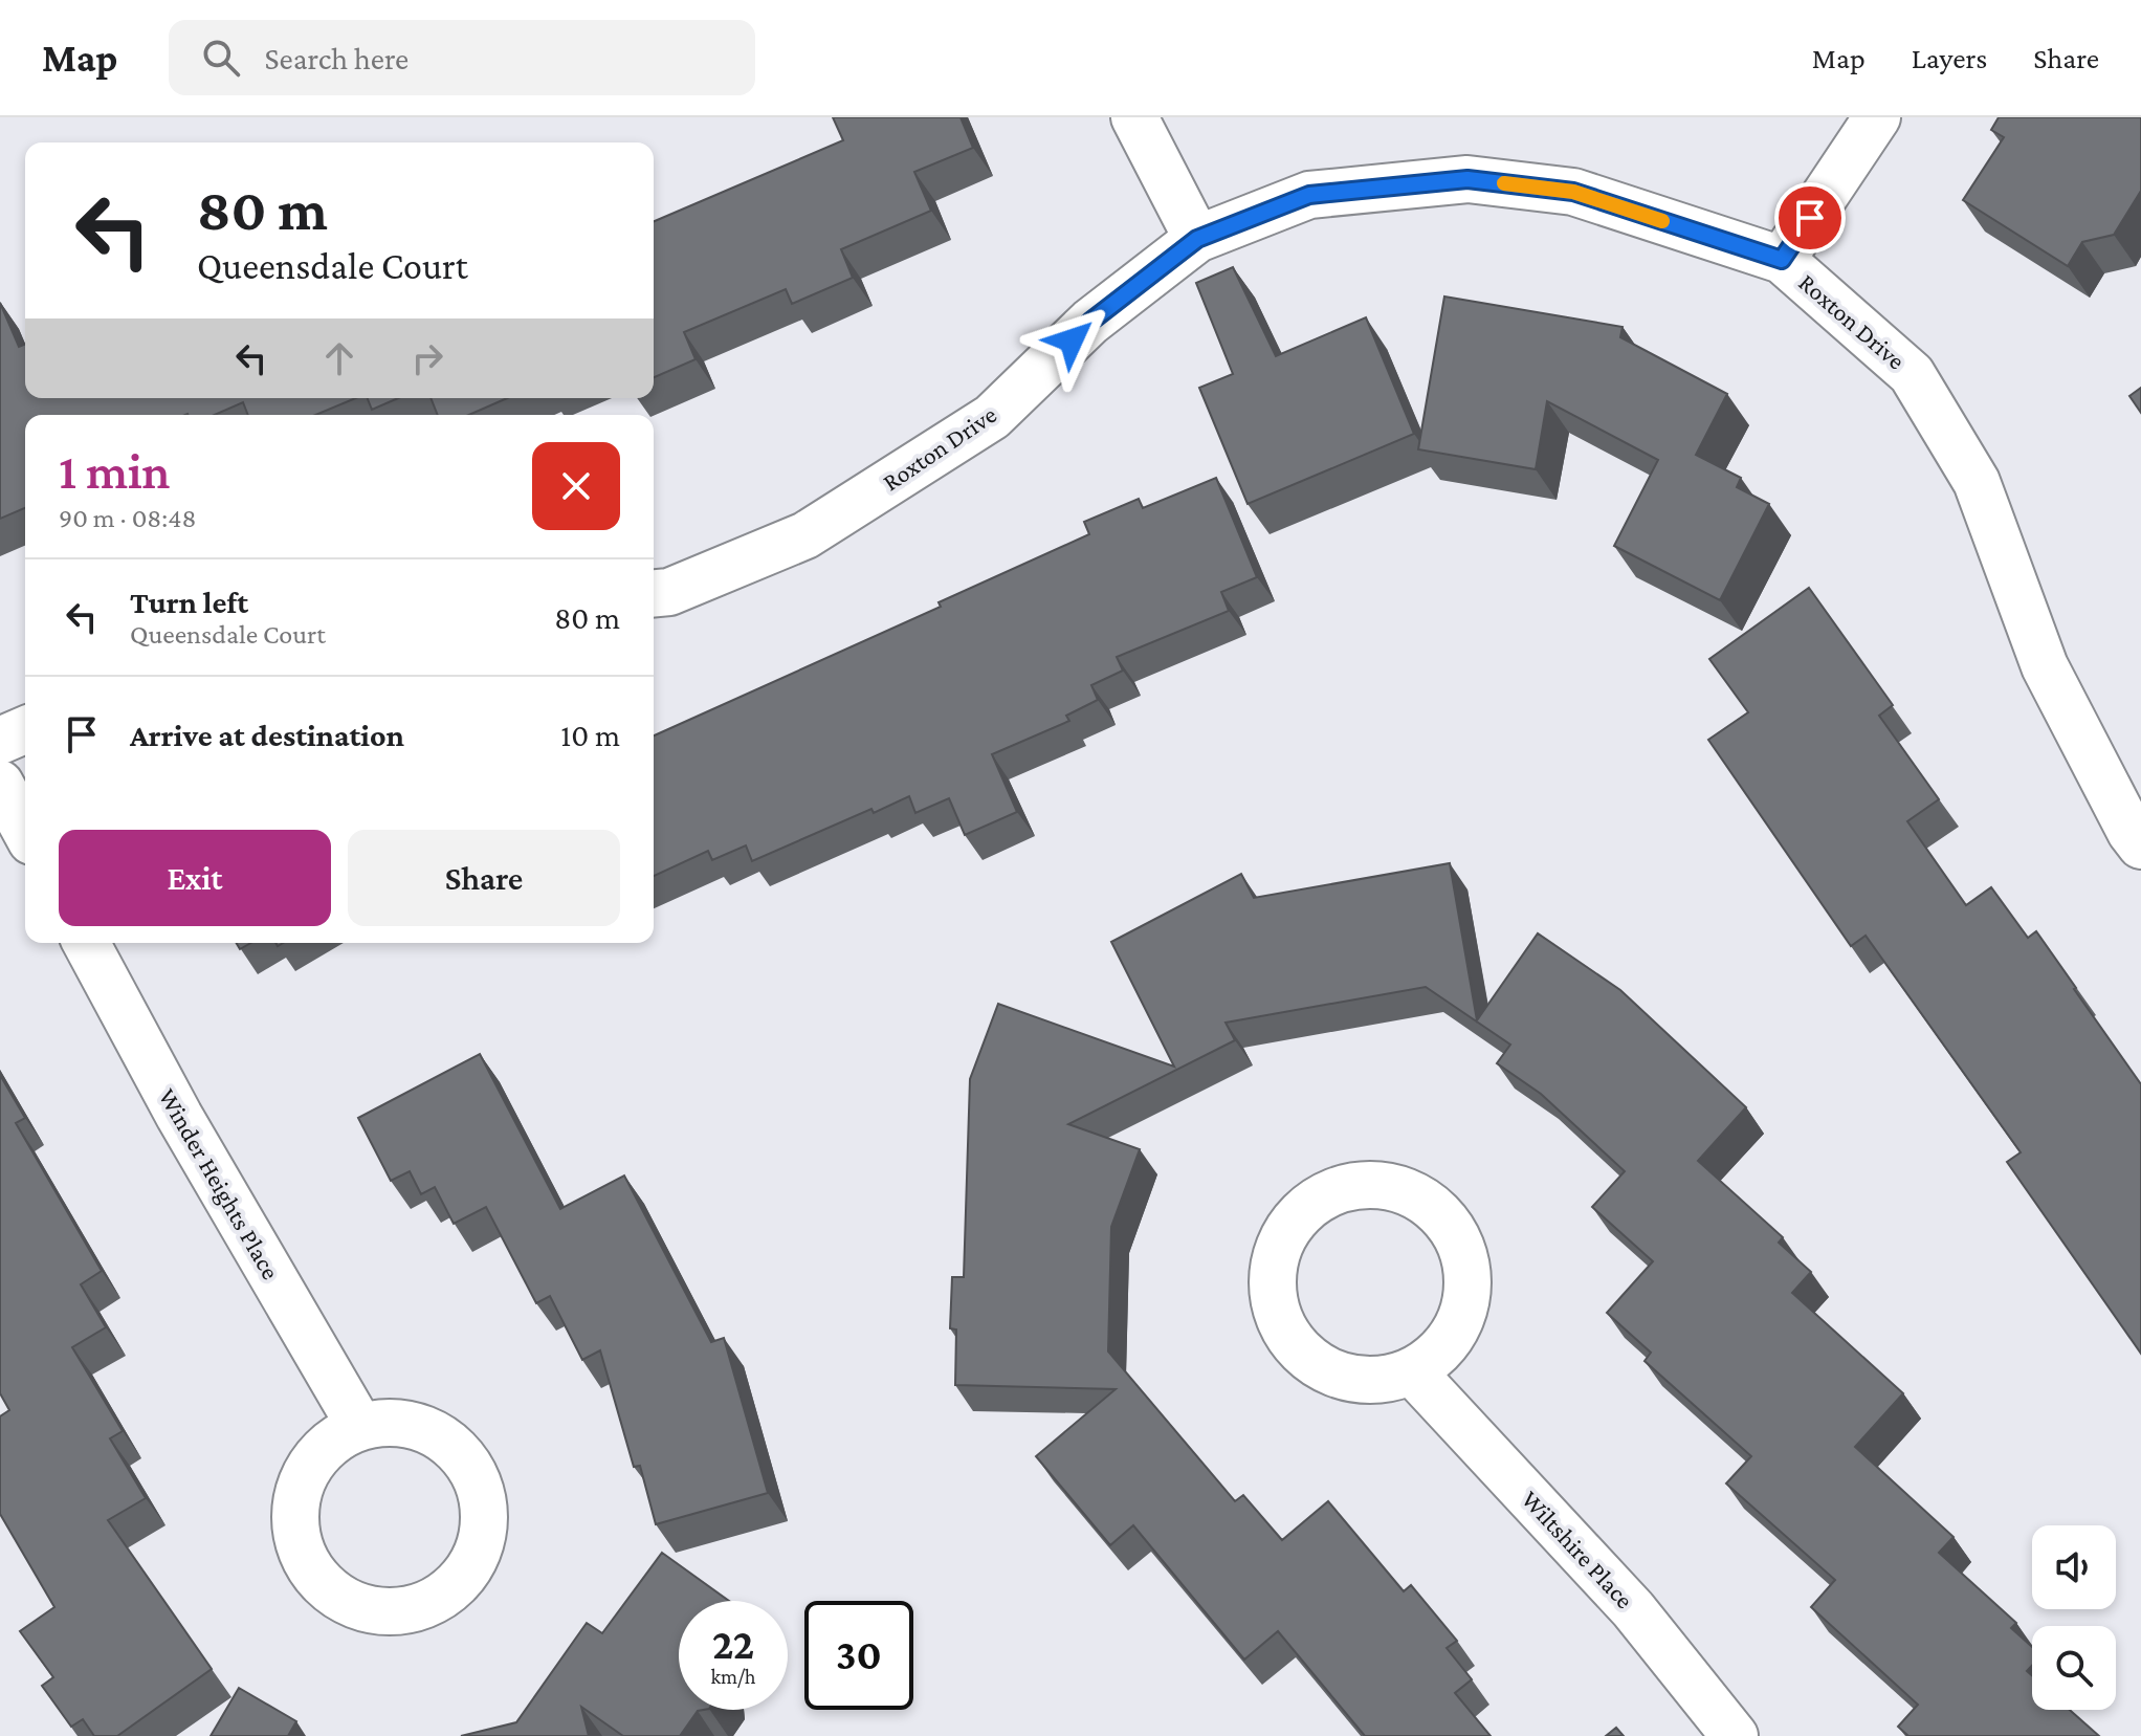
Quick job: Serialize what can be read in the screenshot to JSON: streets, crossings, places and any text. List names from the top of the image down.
{
  "streets": {
    "street": ["Roxton Drive", "Winder Heights Place", "Wiltshire Place"]
  },
  "page": {
    "header": "Map",
    "search": "Search here",
    "nav": ["Map", "Layers", "Share"],
    "turn": ["80 m", "Queensdale Court"],
    "heading": ["1 min", "90 m · 08:48"],
    "list": [
      {
        "name": "Turn left",
        "note": "Queensdale Court",
        "value": "80 m"
      },
      {
        "name": "Arrive at destination",
        "value": "10 m"
      }
    ],
    "buttons": ["Exit", "Share"],
    "speed": "22 km/h",
    "limit": "30"
  }
}
